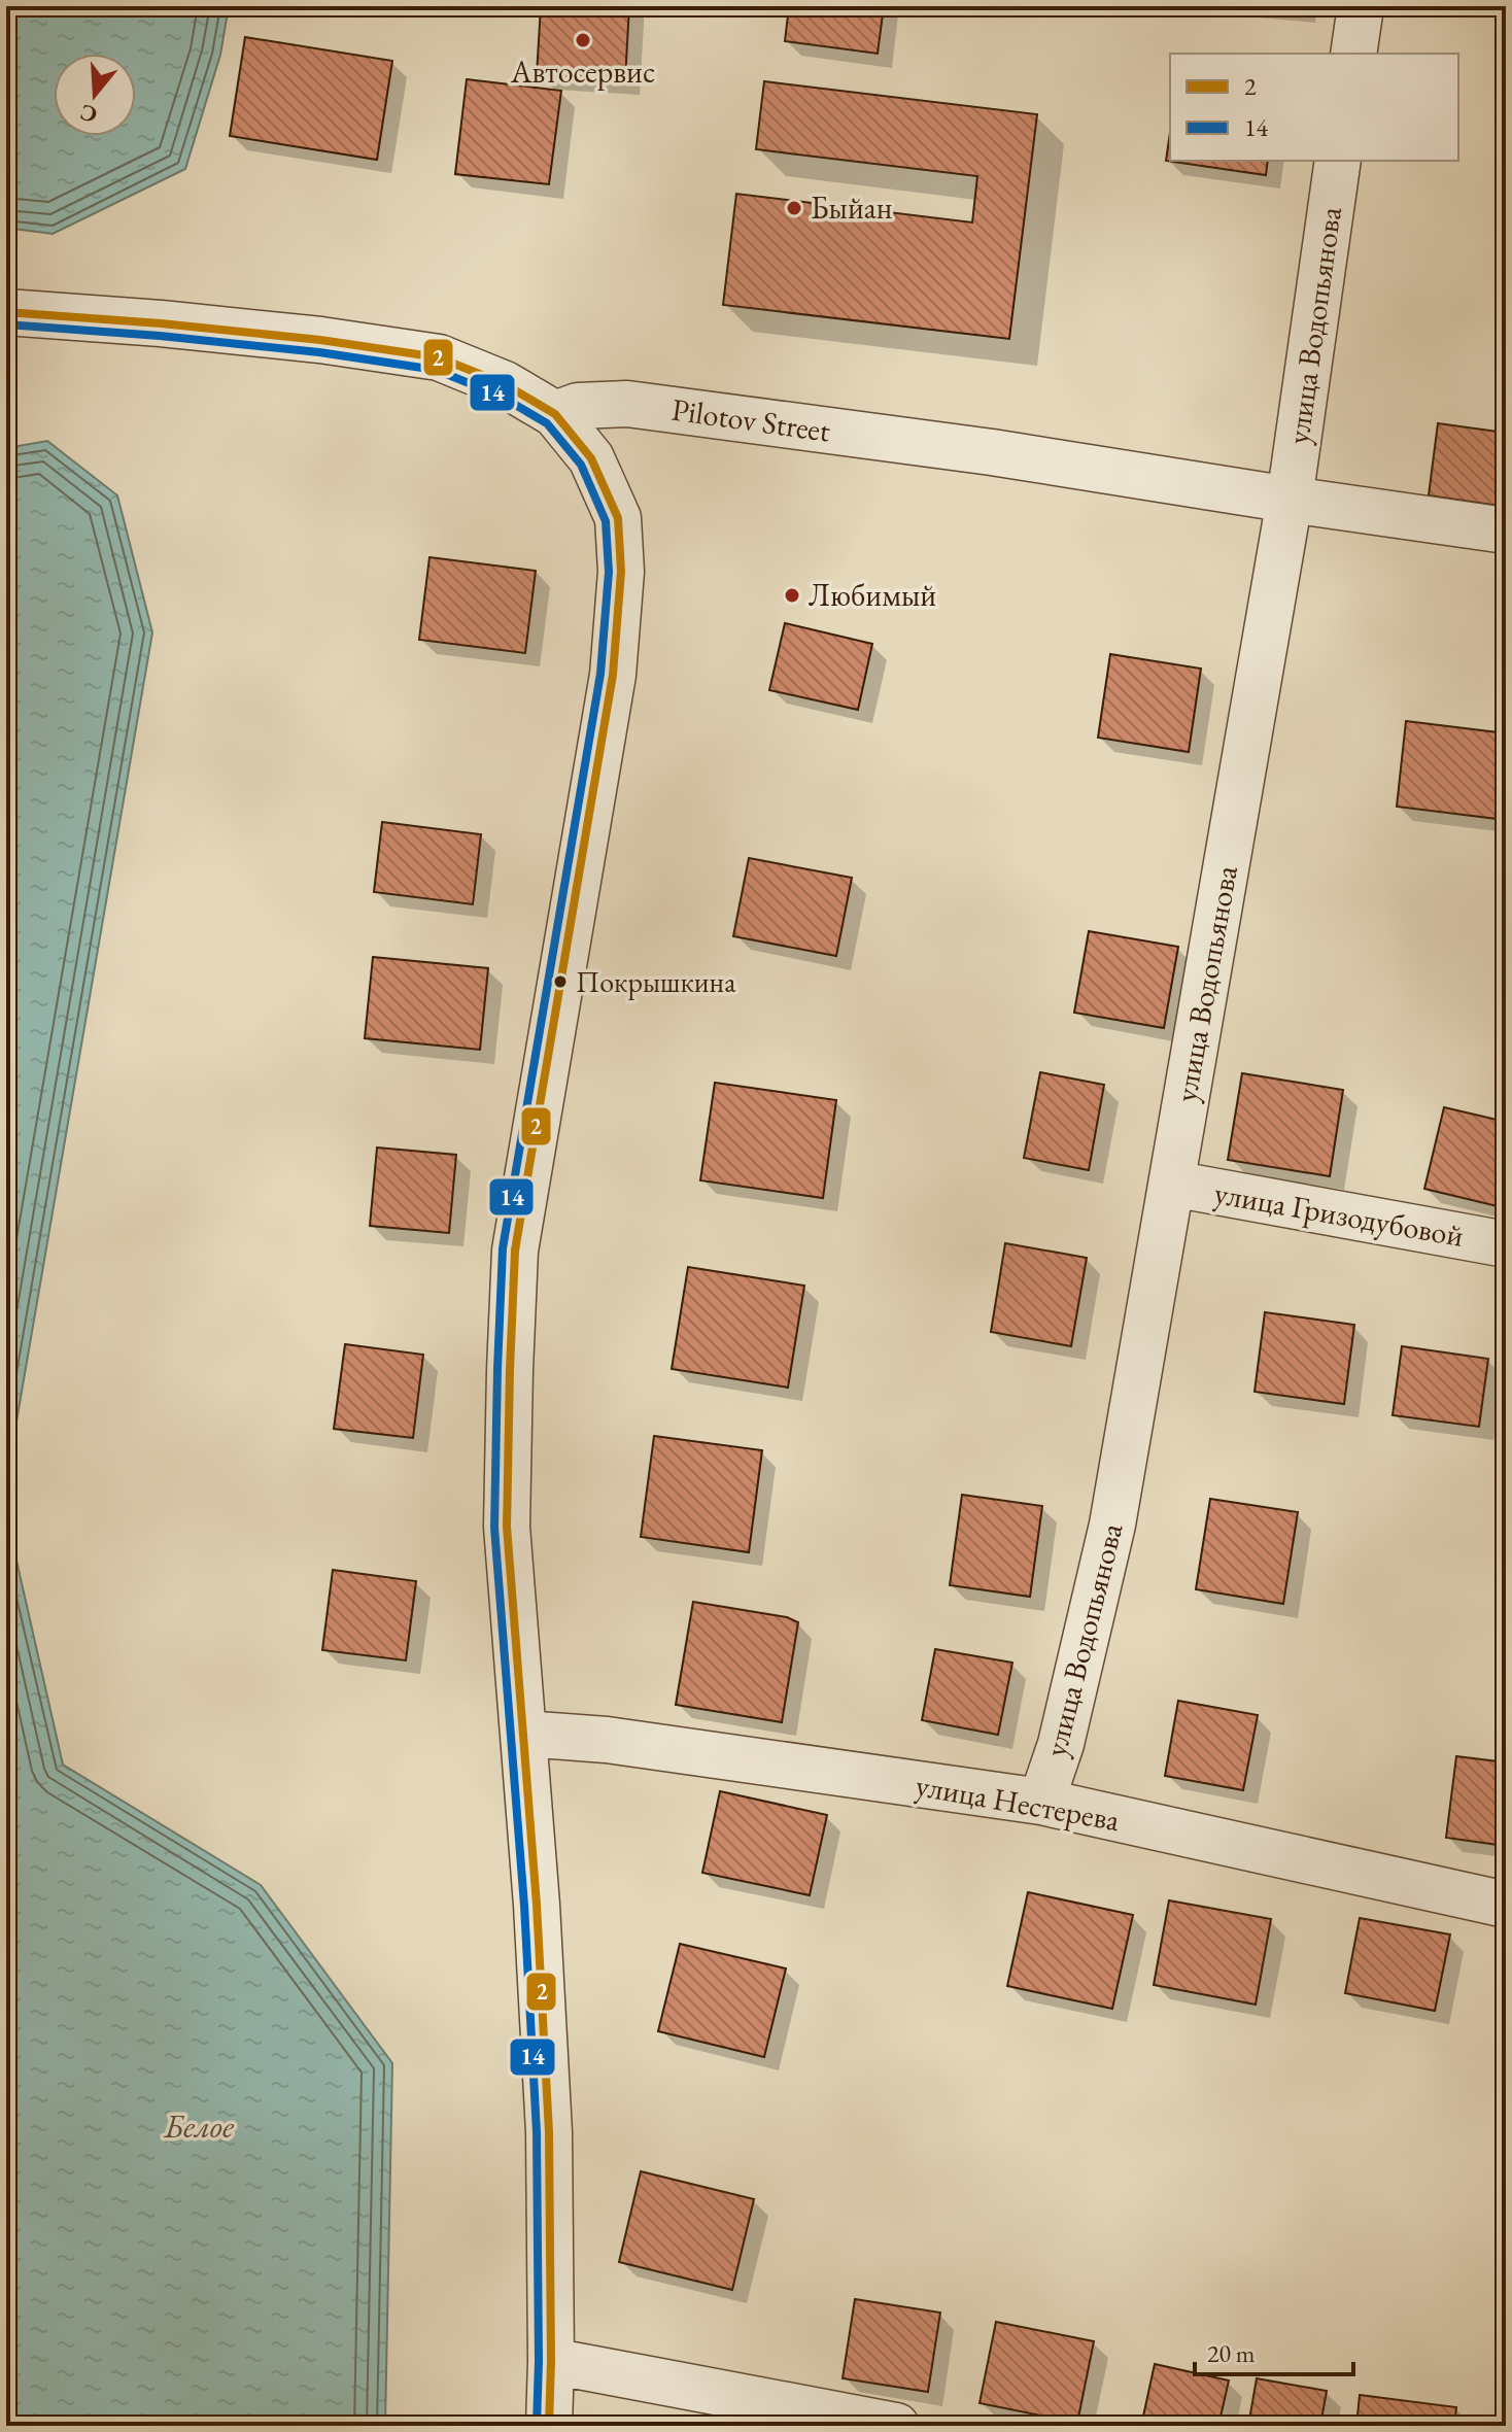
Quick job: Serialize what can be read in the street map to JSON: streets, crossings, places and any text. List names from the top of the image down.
{
  "streets": {
    "street": [
      "улица Водопьянова",
      "Pilotov Street",
      "улица Гризодубовой",
      "улица Нестерева"
    ]
  },
  "crossings": [
    ["улица Водопьянова", "Pilotov Street"],
    ["улица Водопьянова", "улица Гризодубовой"],
    ["улица Водопьянова", "улица Нестерева"]
  ],
  "water": ["Белое"],
  "places": [
    "Автосервис",
    "Быйан",
    "Любимый",
    "Покрышкина"
  ],
  "lines": ["transit line 2", "transit line 14"],
  "legend": ["2", "14"],
  "scale_bar": "20 m",
  "north": "bottom"
}
